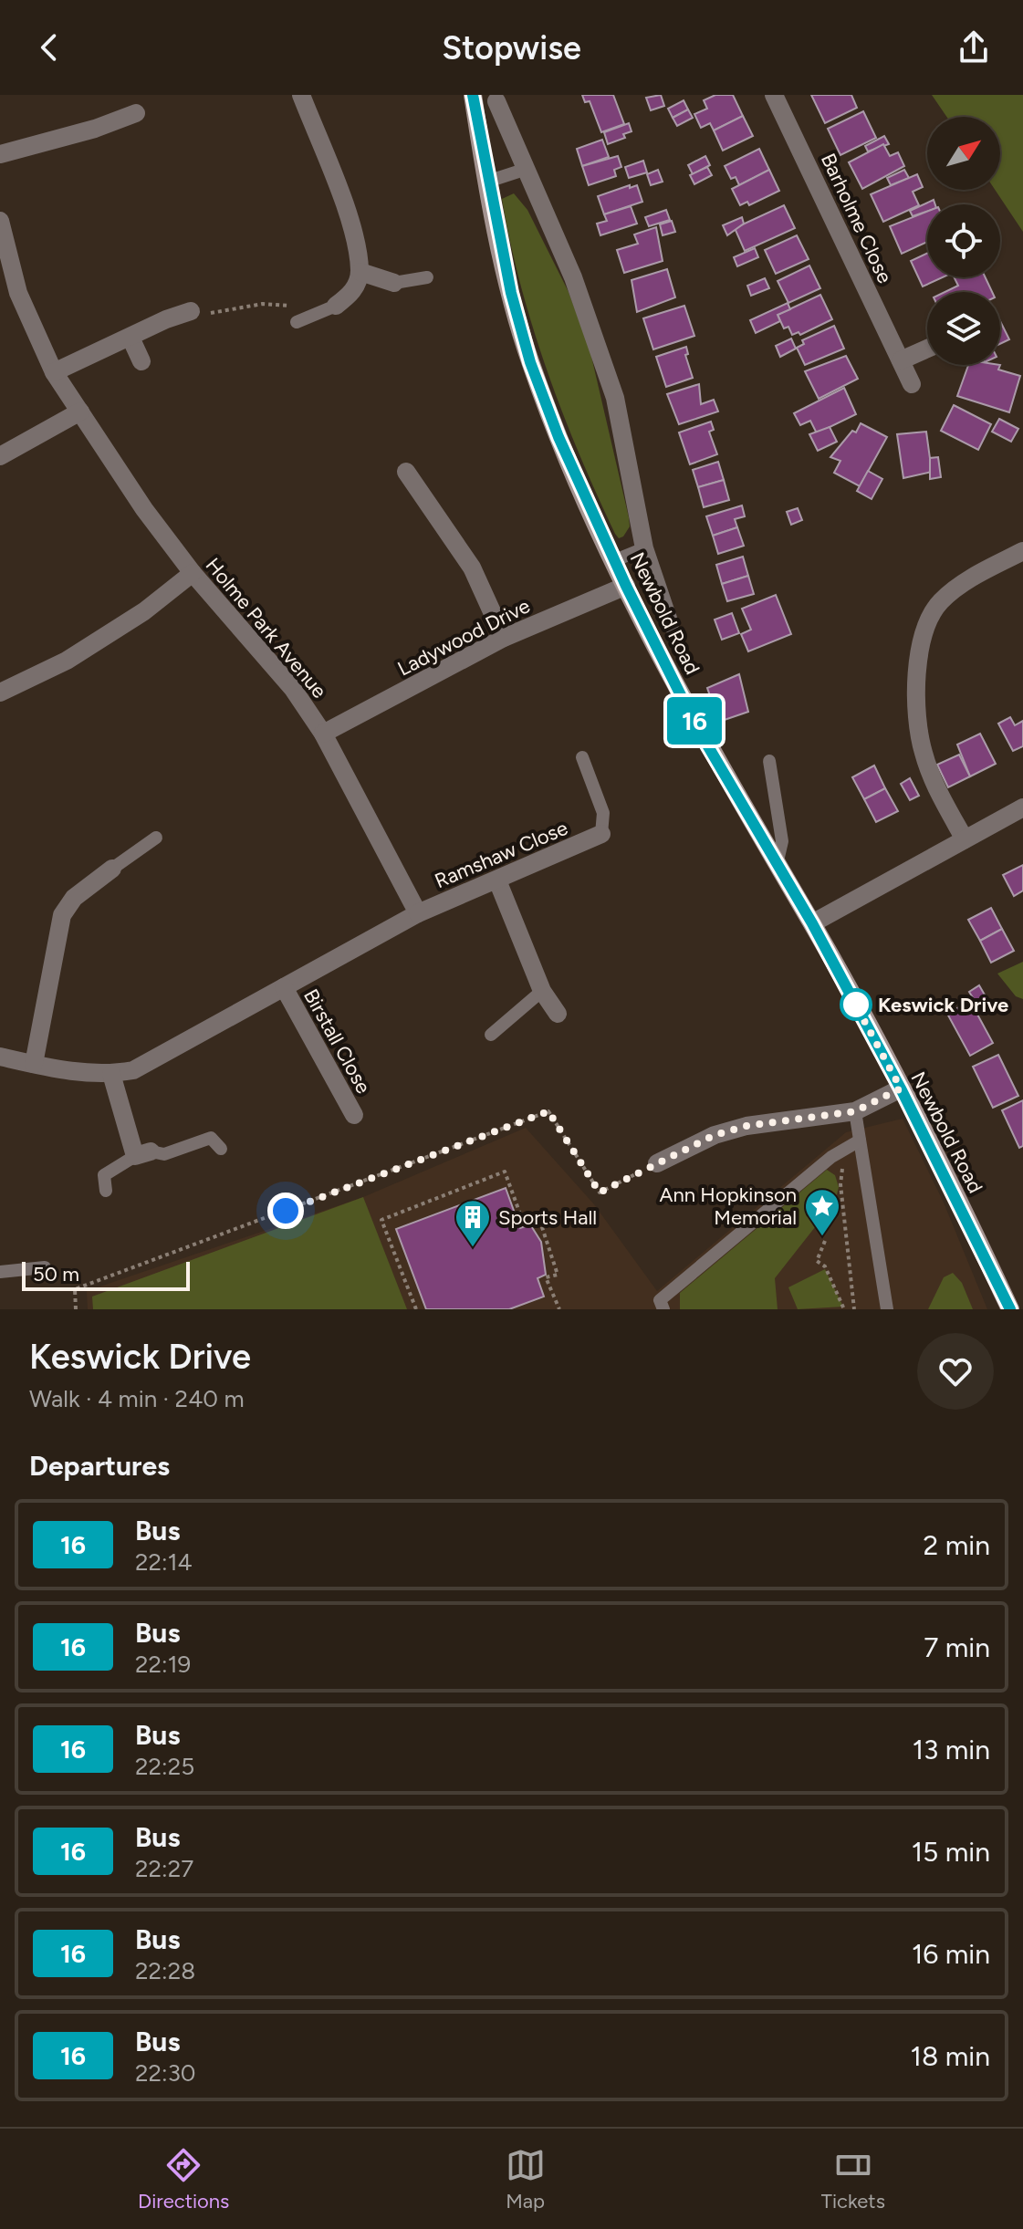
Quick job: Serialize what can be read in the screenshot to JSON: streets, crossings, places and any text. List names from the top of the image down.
{
  "streets": {
    "main road": ["Newbold Road"],
    "street": [
      "Barholme Close",
      "Holme Park Avenue",
      "Ladywood Drive",
      "Ramshaw Close",
      "Birstall Close"
    ]
  },
  "crossings": [
    ["Newbold Road", "Ladywood Drive"],
    ["Holme Park Avenue", "Ladywood Drive"],
    ["Holme Park Avenue", "Ramshaw Close"]
  ],
  "places": {
    "other": ["Keswick Drive"],
    "place": ["Ann Hopkinson Memorial"],
    "building": ["Sports Hall"]
  },
  "lines": ["bus line 16"],
  "scale_bar": "50 m",
  "north": "top right",
  "page": {
    "header": "Stopwise",
    "on_map": "16",
    "scale": "50 m",
    "heading": [
      ["Keswick Drive", "Walk · 4 min · 240 m"],
      "Departures"
    ],
    "list": [
      {
        "mark": "16",
        "name": "Bus",
        "note": "22:14",
        "value": "2 min"
      },
      {
        "mark": "16",
        "name": "Bus",
        "note": "22:19",
        "value": "7 min"
      },
      {
        "mark": "16",
        "name": "Bus",
        "note": "22:25",
        "value": "13 min"
      },
      {
        "mark": "16",
        "name": "Bus",
        "note": "22:27",
        "value": "15 min"
      },
      {
        "mark": "16",
        "name": "Bus",
        "note": "22:28",
        "value": "16 min"
      },
      {
        "mark": "16",
        "name": "Bus",
        "note": "22:30",
        "value": "18 min"
      }
    ],
    "tabs": ["Directions", "Map", "Tickets"]
  }
}
